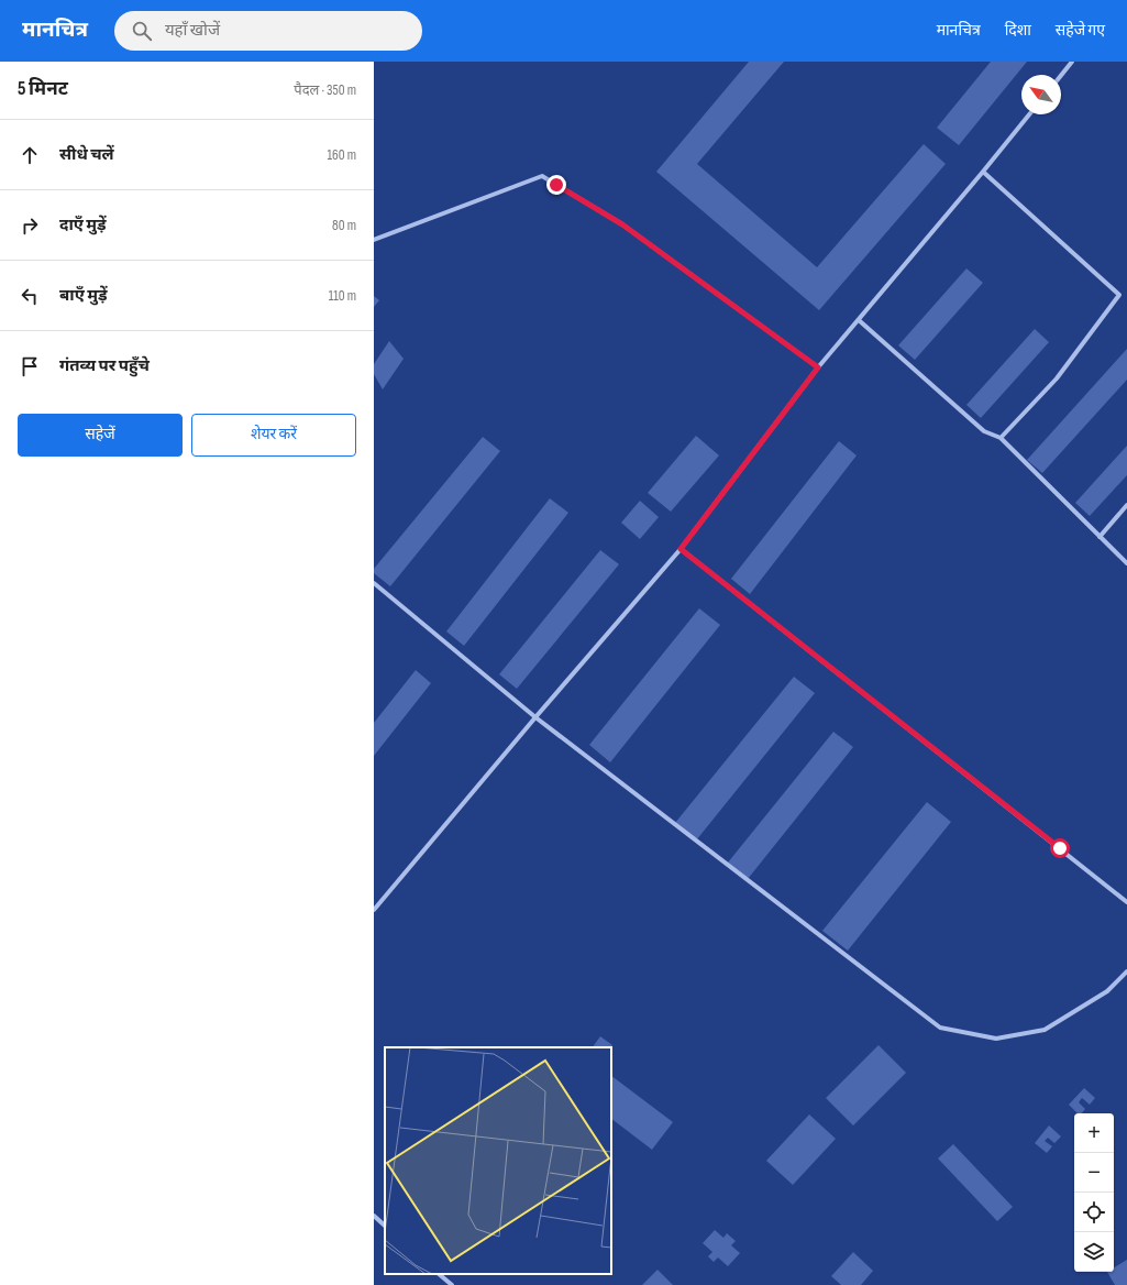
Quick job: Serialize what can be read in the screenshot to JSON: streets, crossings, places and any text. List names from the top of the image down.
{
  "north": "top left",
  "page": {
    "header": "मानचित्र",
    "search": "यहाँ खोजें",
    "nav": ["मानचित्र", "दिशा", "सहेजे गए"],
    "heading": ["5 मिनट", "पैदल · 350 m"],
    "list": [
      ["सीधे चलें", "160 m"],
      ["दाएँ मुड़ें", "80 m"],
      ["बाएँ मुड़ें", "110 m"],
      "गंतव्य पर पहुँचे"
    ],
    "buttons": ["सहेजें", "शेयर करें"],
    "map_buttons": ["+", "−"]
  }
}
